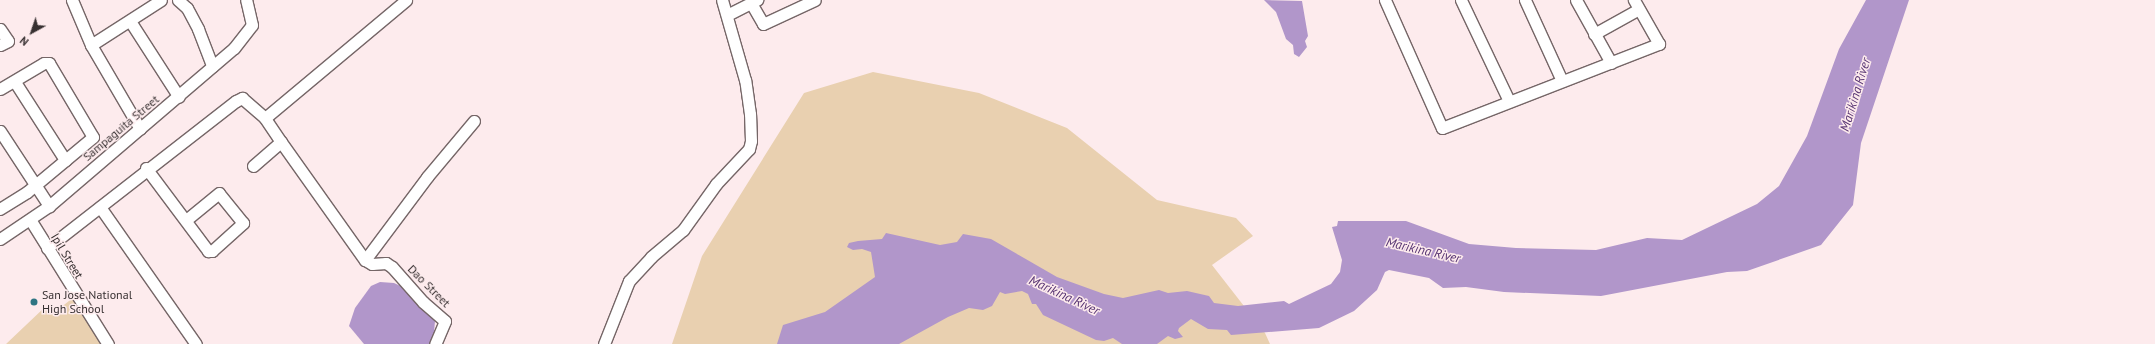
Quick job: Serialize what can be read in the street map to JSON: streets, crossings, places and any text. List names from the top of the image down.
{
  "streets": {
    "street": ["Sampaguita Street", "Ipil Street", "Dao Street"]
  },
  "crossings": [
    ["Sampaguita Street", "Ipil Street"]
  ],
  "water": ["Marikina River"],
  "places": ["San Jose National High School"],
  "north": "bottom left"
}
